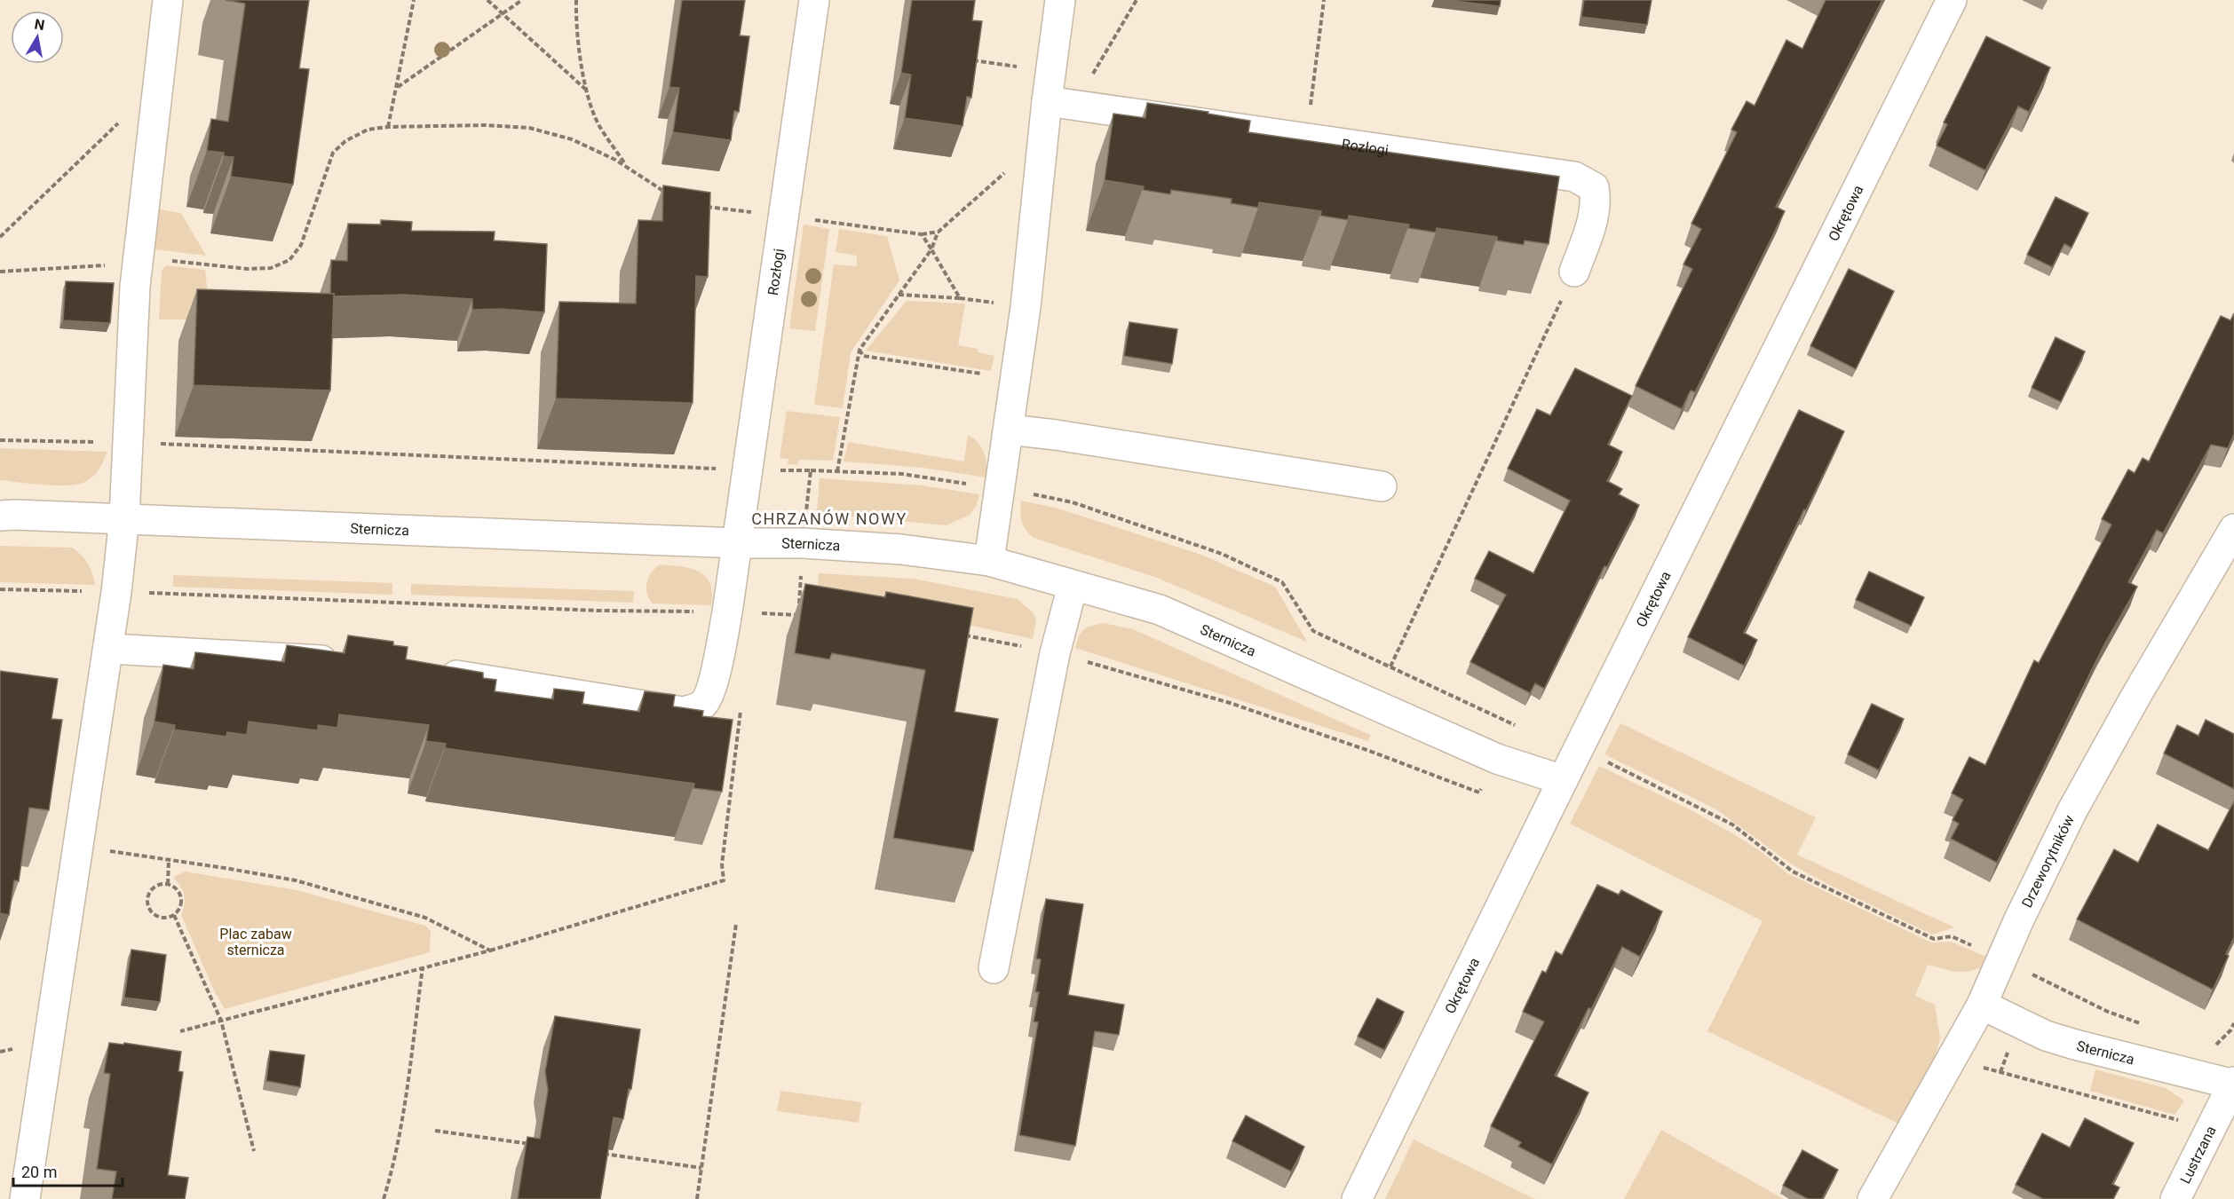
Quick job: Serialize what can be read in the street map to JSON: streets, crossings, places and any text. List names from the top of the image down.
{
  "streets": {
    "street": [
      "Rozłogi",
      "Okrętowa",
      "Sternicza",
      "Drzeworytników",
      "Lustrzana"
    ]
  },
  "crossings": [
    ["Rozłogi", "Sternicza"],
    ["Okrętowa", "Sternicza"],
    ["Sternicza", "Drzeworytników"],
    ["Sternicza", "Lustrzana"]
  ],
  "districts": ["CHRZANÓW NOWY"],
  "parks": ["Plac zabaw sternicza"],
  "scale_bar": "20 m",
  "north": "top"
}
